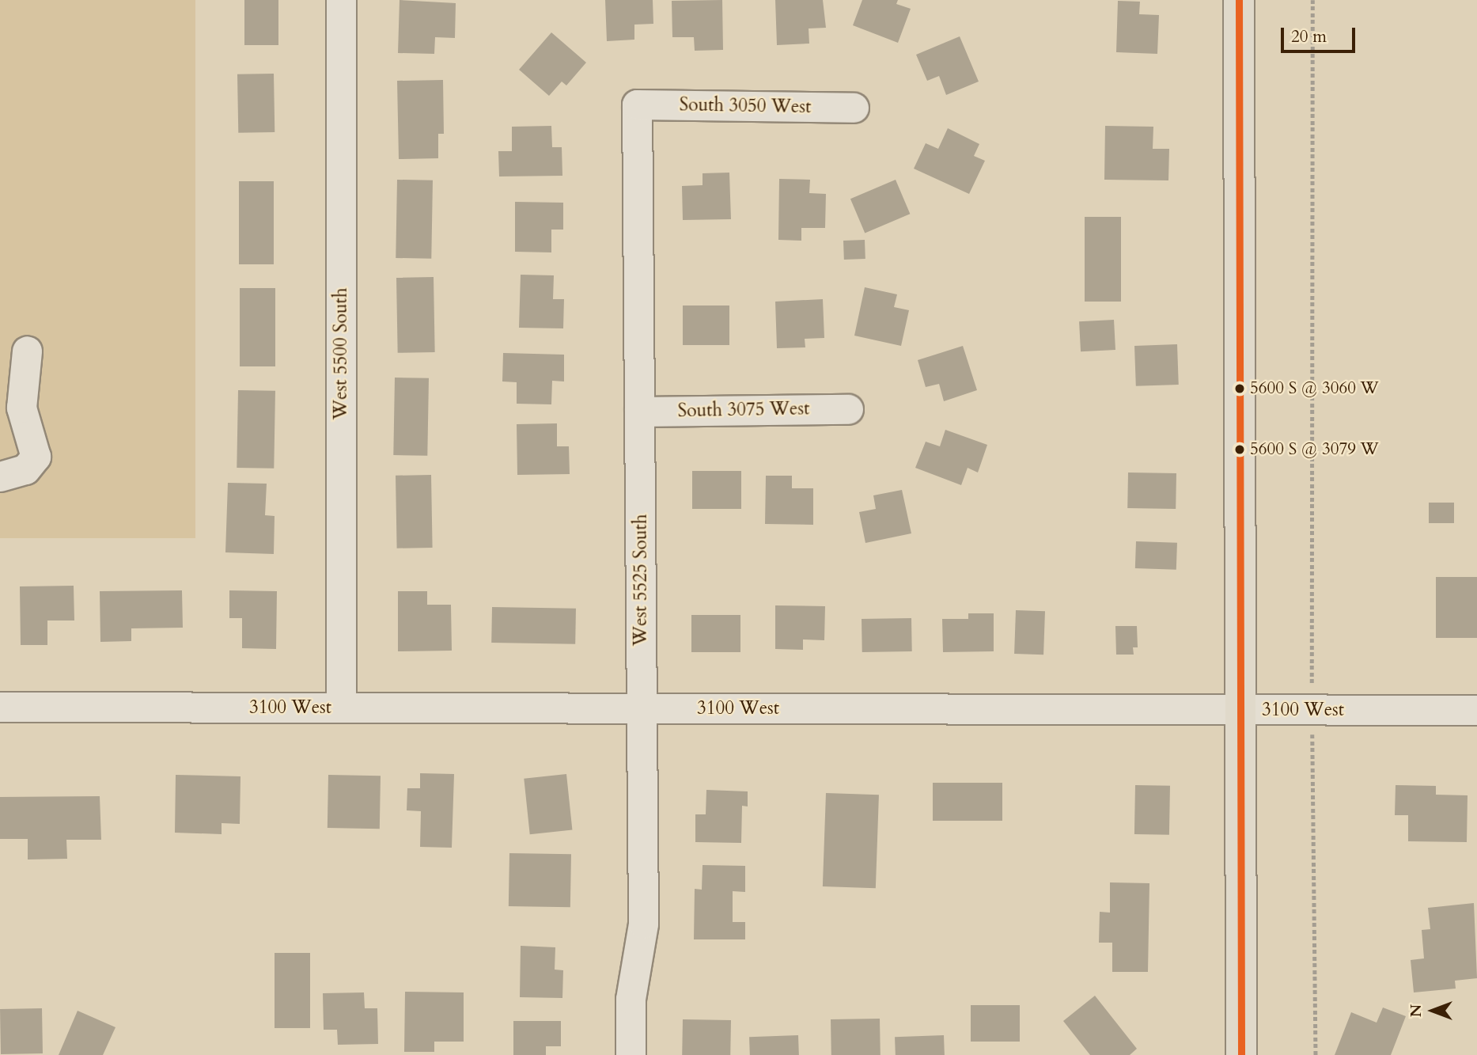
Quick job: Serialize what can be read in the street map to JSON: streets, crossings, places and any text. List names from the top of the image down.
{
  "streets": {
    "street": [
      "South 3050 West",
      "West 5500 South",
      "South 3075 West",
      "West 5525 South",
      "3100 West"
    ]
  },
  "crossings": [
    ["South 3050 West", "West 5525 South"],
    ["West 5500 South", "3100 West"],
    ["South 3075 West", "West 5525 South"],
    ["West 5525 South", "3100 West"]
  ],
  "places": ["5600 S @ 3060 W", "5600 S @ 3079 W"],
  "scale_bar": "20 m",
  "north": "left"
}
